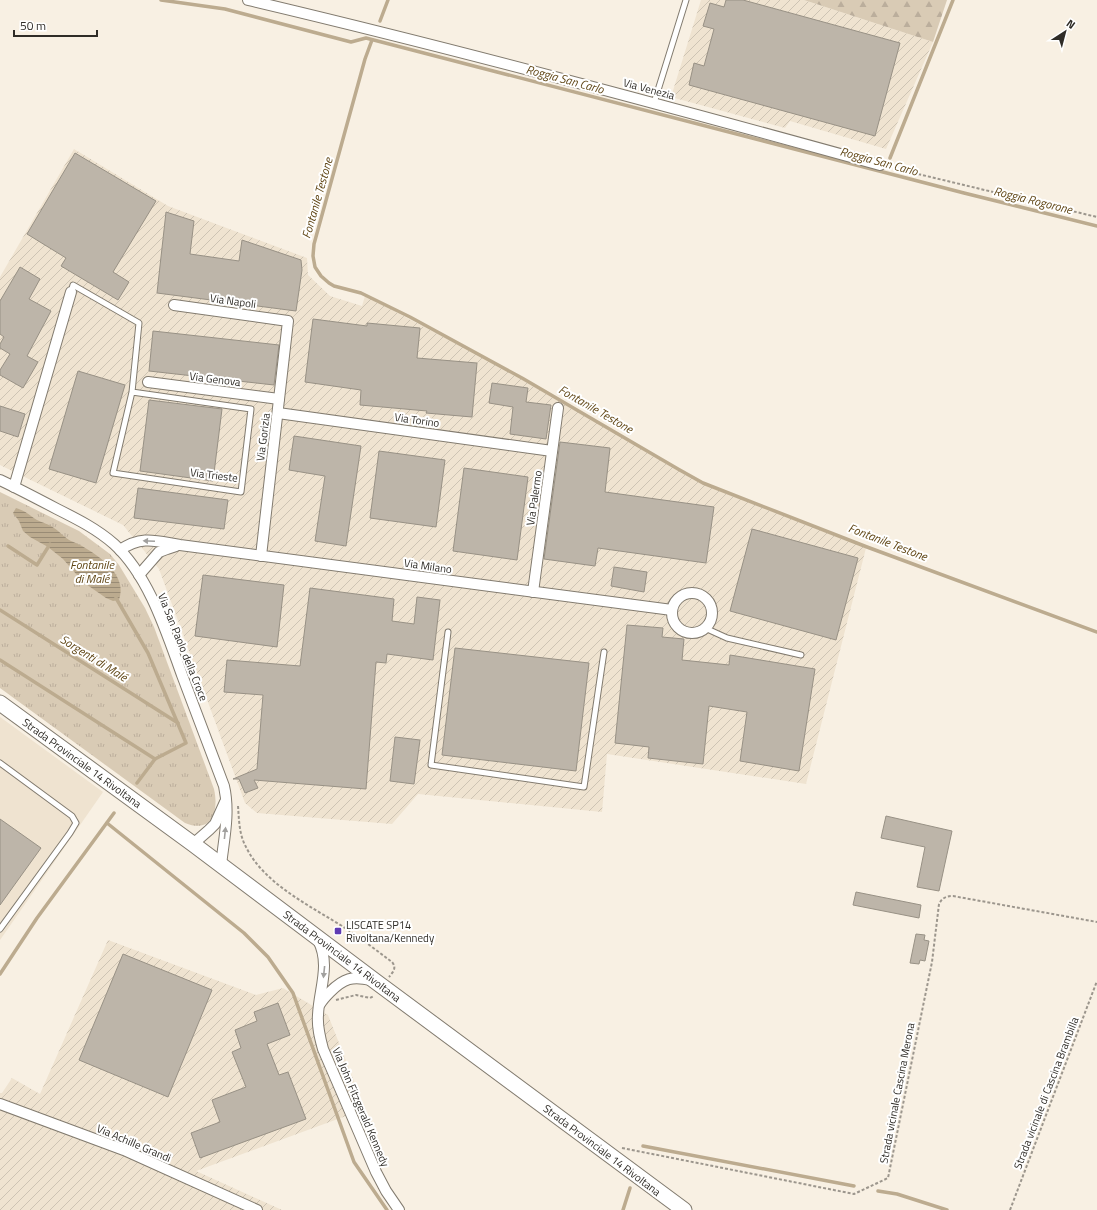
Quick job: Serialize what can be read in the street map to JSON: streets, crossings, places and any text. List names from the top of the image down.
{
  "streets": {
    "main road": ["Strada Provinciale 14 Rivoltana"],
    "street": [
      "Via Venezia",
      "Via Napoli",
      "Via Genova",
      "Via Torino",
      "Via Gorizia",
      "Via Trieste",
      "Via Palermo",
      "Via Milano",
      "Via San Paolo della Croce",
      "Via John Fitzgerald Kennedy",
      "Via Achille Grandi"
    ],
    "path": ["Strada vicinale Cascina Merona", "Strada vicinale di Cascina Brambilla"]
  },
  "crossings": [
    ["Via Napoli", "Via Gorizia"],
    ["Via Genova", "Via Gorizia"],
    ["Via Torino", "Via Gorizia"],
    ["Via Torino", "Via Palermo"],
    ["Via Gorizia", "Via Milano"],
    ["Via Trieste", "Via San Paolo della Croce"],
    ["Via Palermo", "Via Milano"],
    ["Via Milano", "Via San Paolo della Croce"],
    ["Via San Paolo della Croce", "Strada Provinciale 14 Rivoltana"],
    ["Strada Provinciale 14 Rivoltana", "Via John Fitzgerald Kennedy"]
  ],
  "water": [
    "Roggia San Carlo",
    "Fontanile Testone",
    "Roggia Rogorone",
    "Fontanile di Malé",
    "Sorgenti di Malé"
  ],
  "places": {
    "transit": ["LISCATE SP14 Rivoltana/Kennedy"]
  },
  "scale_bar": "50 m",
  "north": "top right"
}
